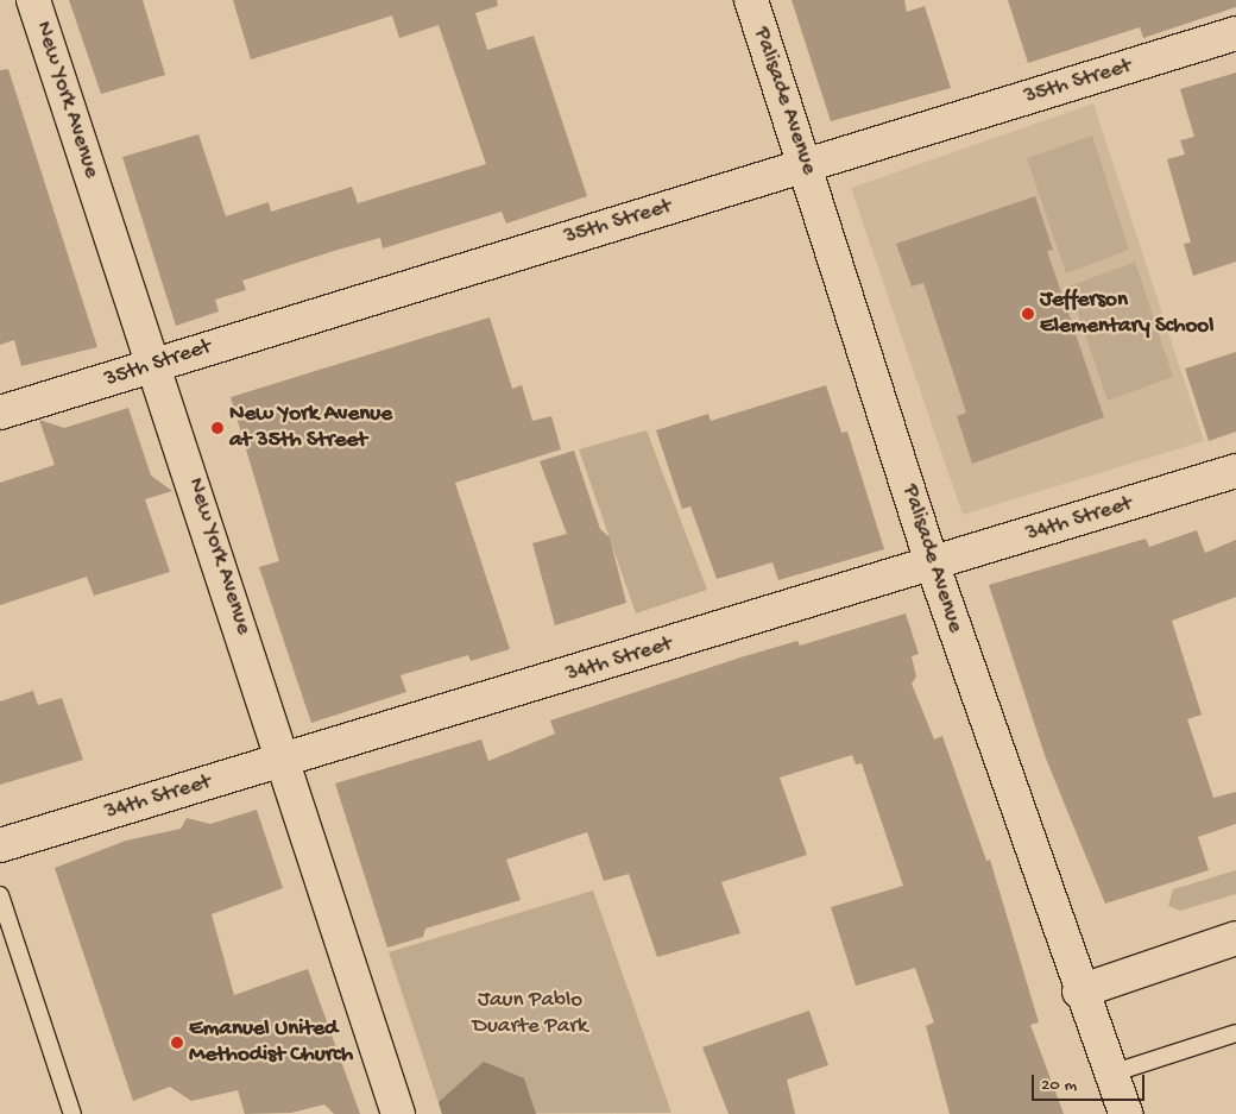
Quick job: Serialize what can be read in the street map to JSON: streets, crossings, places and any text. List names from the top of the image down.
{
  "streets": {
    "street": [
      "35th Street",
      "New York Avenue",
      "Palisade Avenue",
      "34th Street"
    ]
  },
  "crossings": [
    ["35th Street", "New York Avenue"],
    ["35th Street", "Palisade Avenue"],
    ["New York Avenue", "34th Street"],
    ["Palisade Avenue", "34th Street"]
  ],
  "parks": ["Jaun Pablo Duarte Park"],
  "places": ["Jefferson Elementary School", "New York Avenue at 35th Street", "Emanuel United Methodist Church"],
  "scale_bar": "20 m"
}
